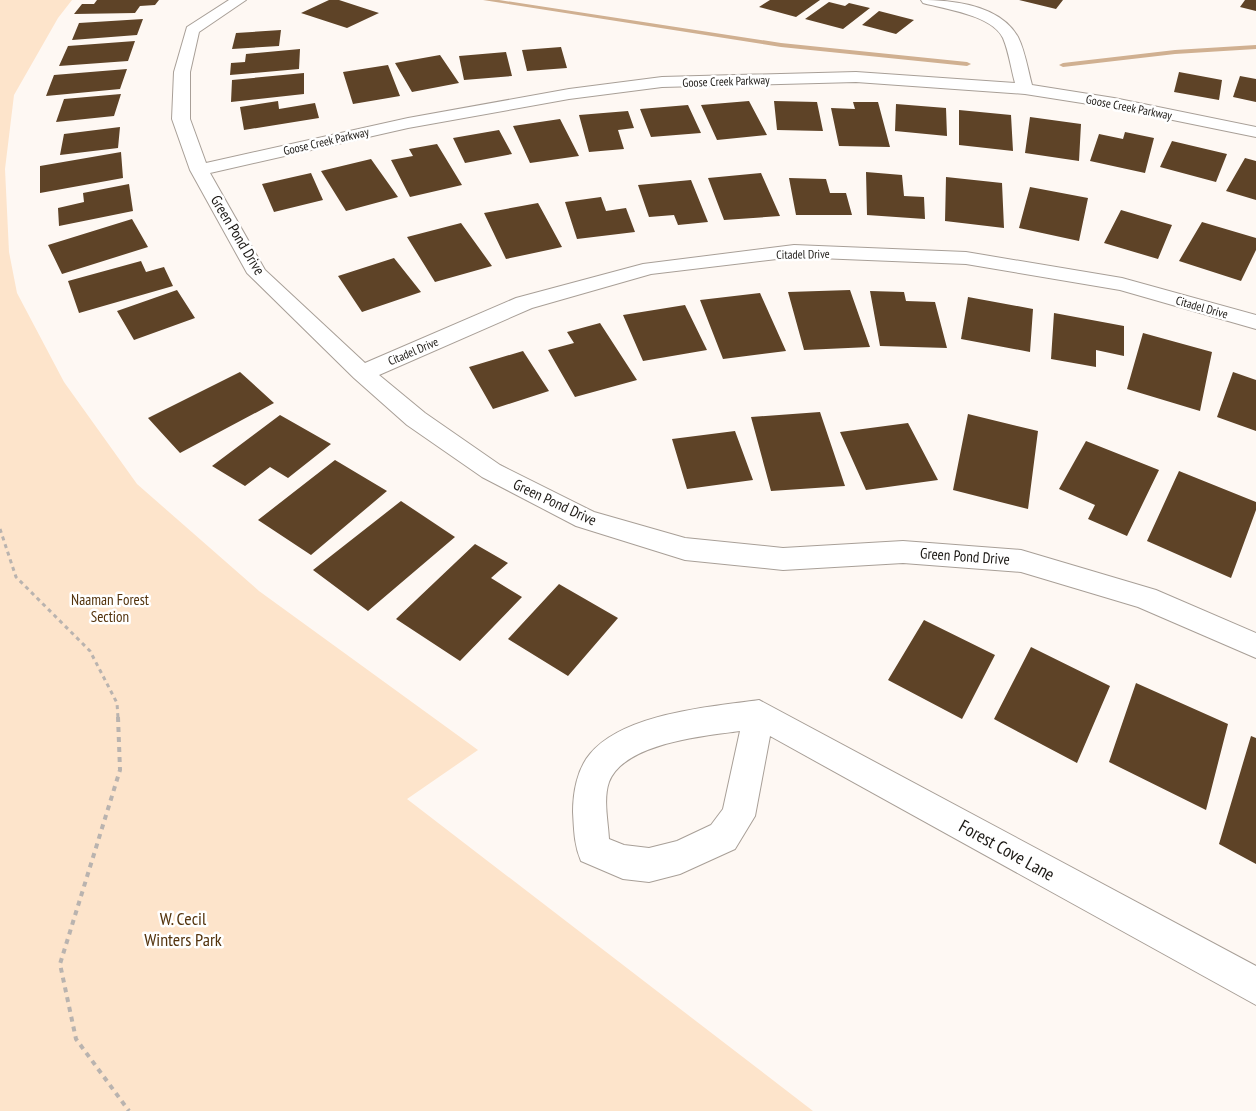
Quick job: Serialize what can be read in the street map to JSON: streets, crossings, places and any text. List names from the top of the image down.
{
  "streets": {
    "street": [
      "Goose Creek Parkway",
      "Green Pond Drive",
      "Citadel Drive",
      "Forest Cove Lane"
    ]
  },
  "crossings": [
    ["Goose Creek Parkway", "Green Pond Drive"],
    ["Green Pond Drive", "Citadel Drive"]
  ],
  "parks": ["Naaman Forest Section", "W. Cecil Winters Park"]
}
